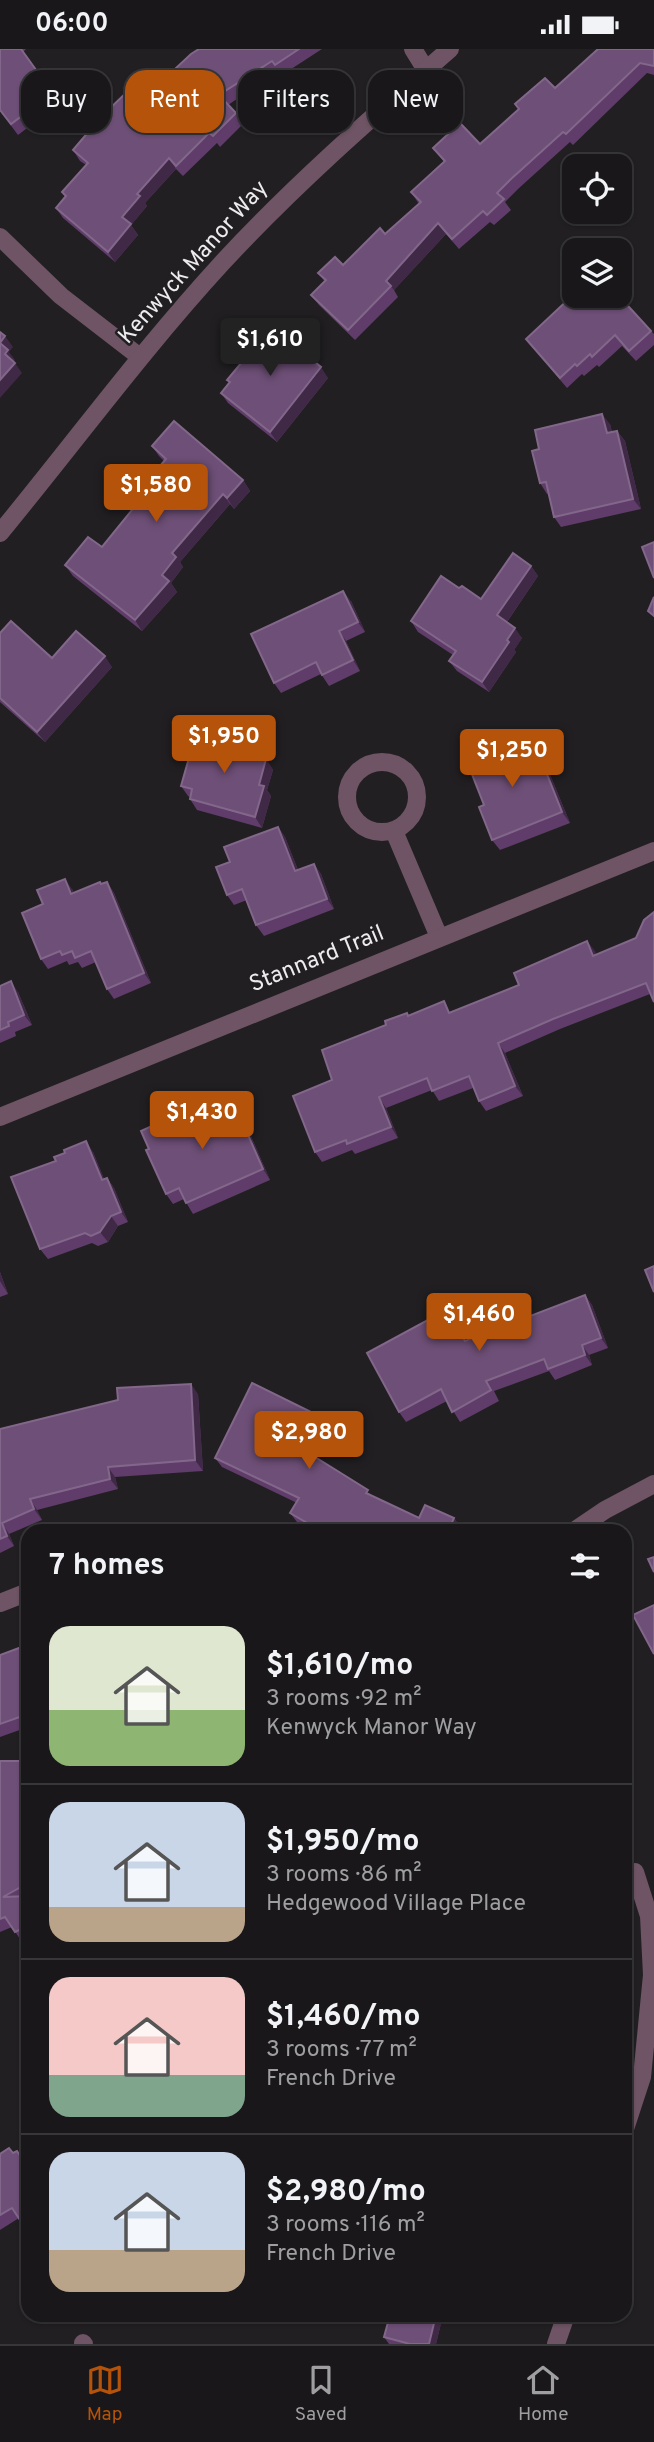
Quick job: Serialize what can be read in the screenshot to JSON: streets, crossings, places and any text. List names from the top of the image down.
{
  "streets": {
    "street": ["Kenwyck Manor Way", "Stannard Trail"]
  },
  "page": {
    "status": "06:00",
    "chip": [
      "Buy",
      "Rent",
      "Filters",
      "New"
    ],
    "price": [
      "$1,610",
      "$1,580",
      "$1,950",
      "$1,250",
      "$1,430",
      "$1,460",
      "$2,980"
    ],
    "heading": "7 homes",
    "list": [
      {
        "name": "$1,610/mo",
        "note": "3 rooms · 92 m² · Kenwyck Manor Way"
      },
      {
        "name": "$1,950/mo",
        "note": "3 rooms · 86 m² · Hedgewood Village Place"
      },
      {
        "name": "$1,460/mo",
        "note": "3 rooms · 77 m² · French Drive"
      },
      {
        "name": "$2,980/mo",
        "note": "3 rooms · 116 m² · French Drive"
      }
    ],
    "tabs": ["Map", "Saved", "Home"]
  }
}
